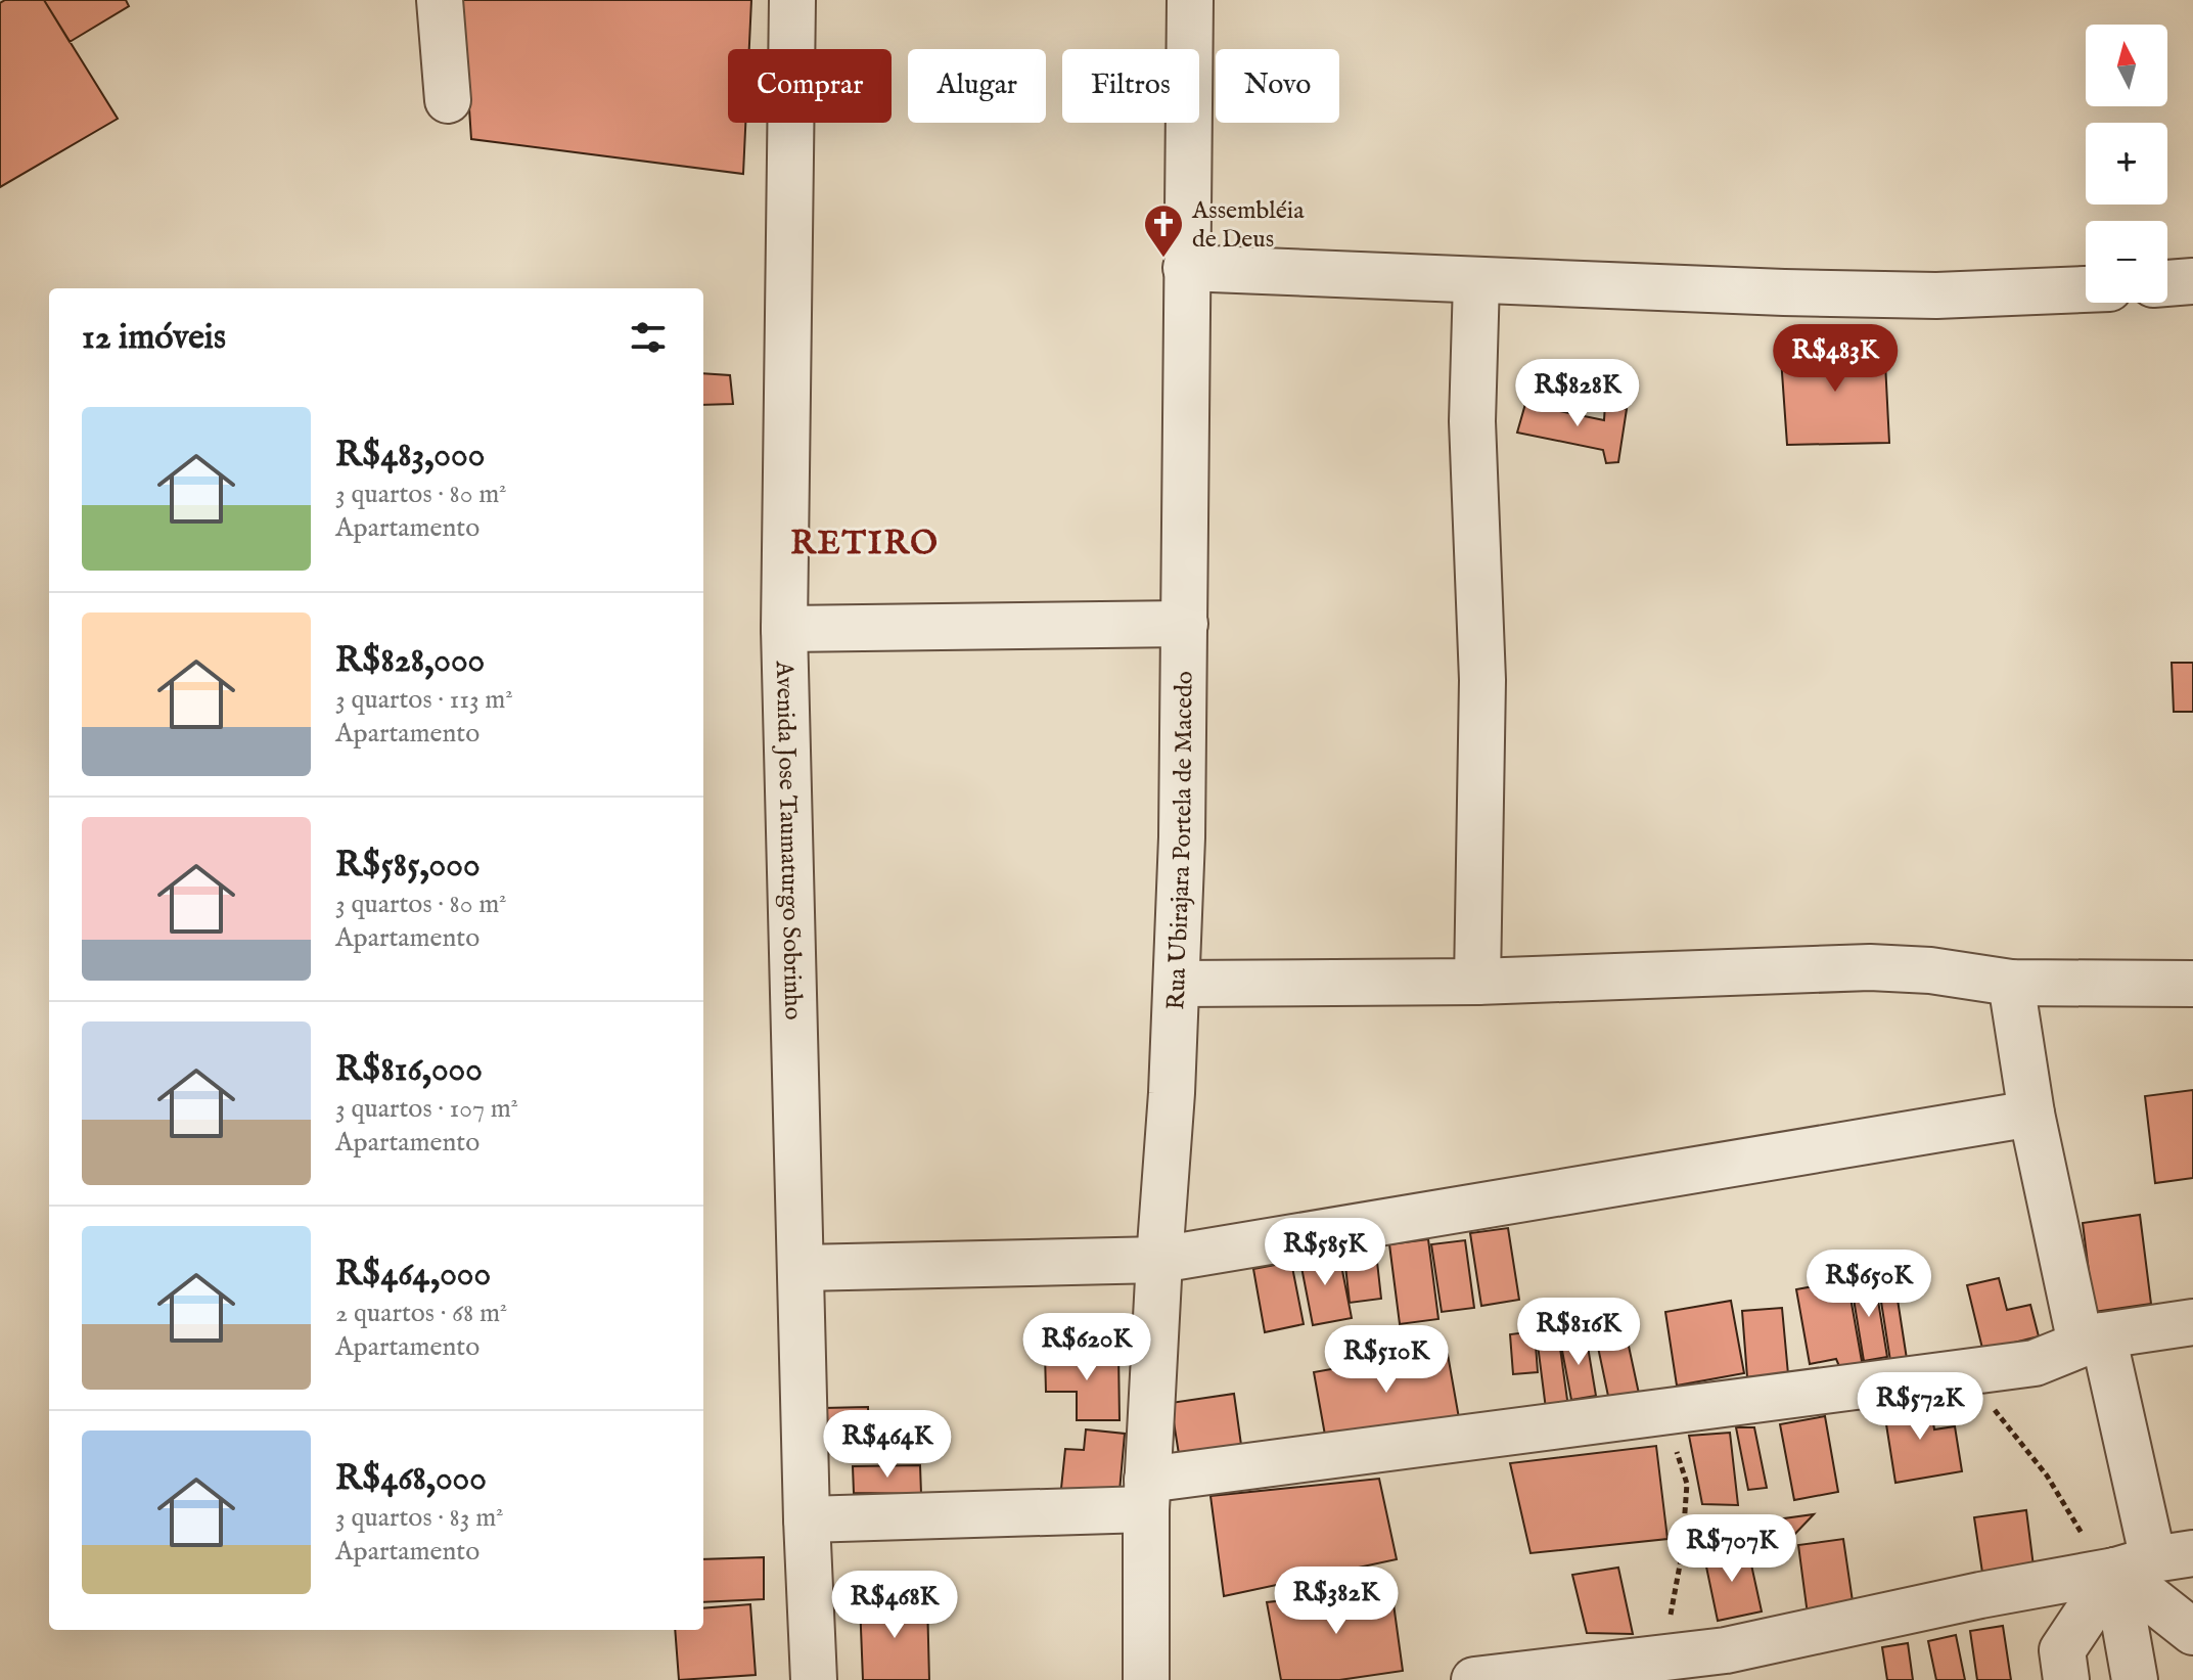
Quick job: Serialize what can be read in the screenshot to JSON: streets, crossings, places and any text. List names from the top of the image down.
{
  "streets": {
    "street": ["Avenida Jose Taumaturgo Sobrinho", "Rua Ubirajara Portela de Macedo"]
  },
  "districts": ["RETIRO"],
  "places": {
    "church": ["Assembléia de Deus"]
  },
  "north": "top",
  "page": {
    "map_buttons": ["+", "−"],
    "chip": [
      "Comprar",
      "Alugar",
      "Filtros",
      "Novo"
    ],
    "heading": "12 imóveis",
    "price": [
      "R$483K",
      "R$828K",
      "R$585K",
      "R$650K",
      "R$816K",
      "R$620K",
      "R$510K",
      "R$572K",
      "R$464K",
      "R$707K",
      "R$382K",
      "R$468K"
    ],
    "list": [
      {
        "name": "R$483,000",
        "note": "3 quartos · 80 m² · Apartamento"
      },
      {
        "name": "R$828,000",
        "note": "3 quartos · 113 m² · Apartamento"
      },
      {
        "name": "R$585,000",
        "note": "3 quartos · 80 m² · Apartamento"
      },
      {
        "name": "R$816,000",
        "note": "3 quartos · 107 m² · Apartamento"
      },
      {
        "name": "R$464,000",
        "note": "2 quartos · 68 m² · Apartamento"
      },
      {
        "name": "R$468,000",
        "note": "3 quartos · 83 m² · Apartamento"
      }
    ]
  }
}
